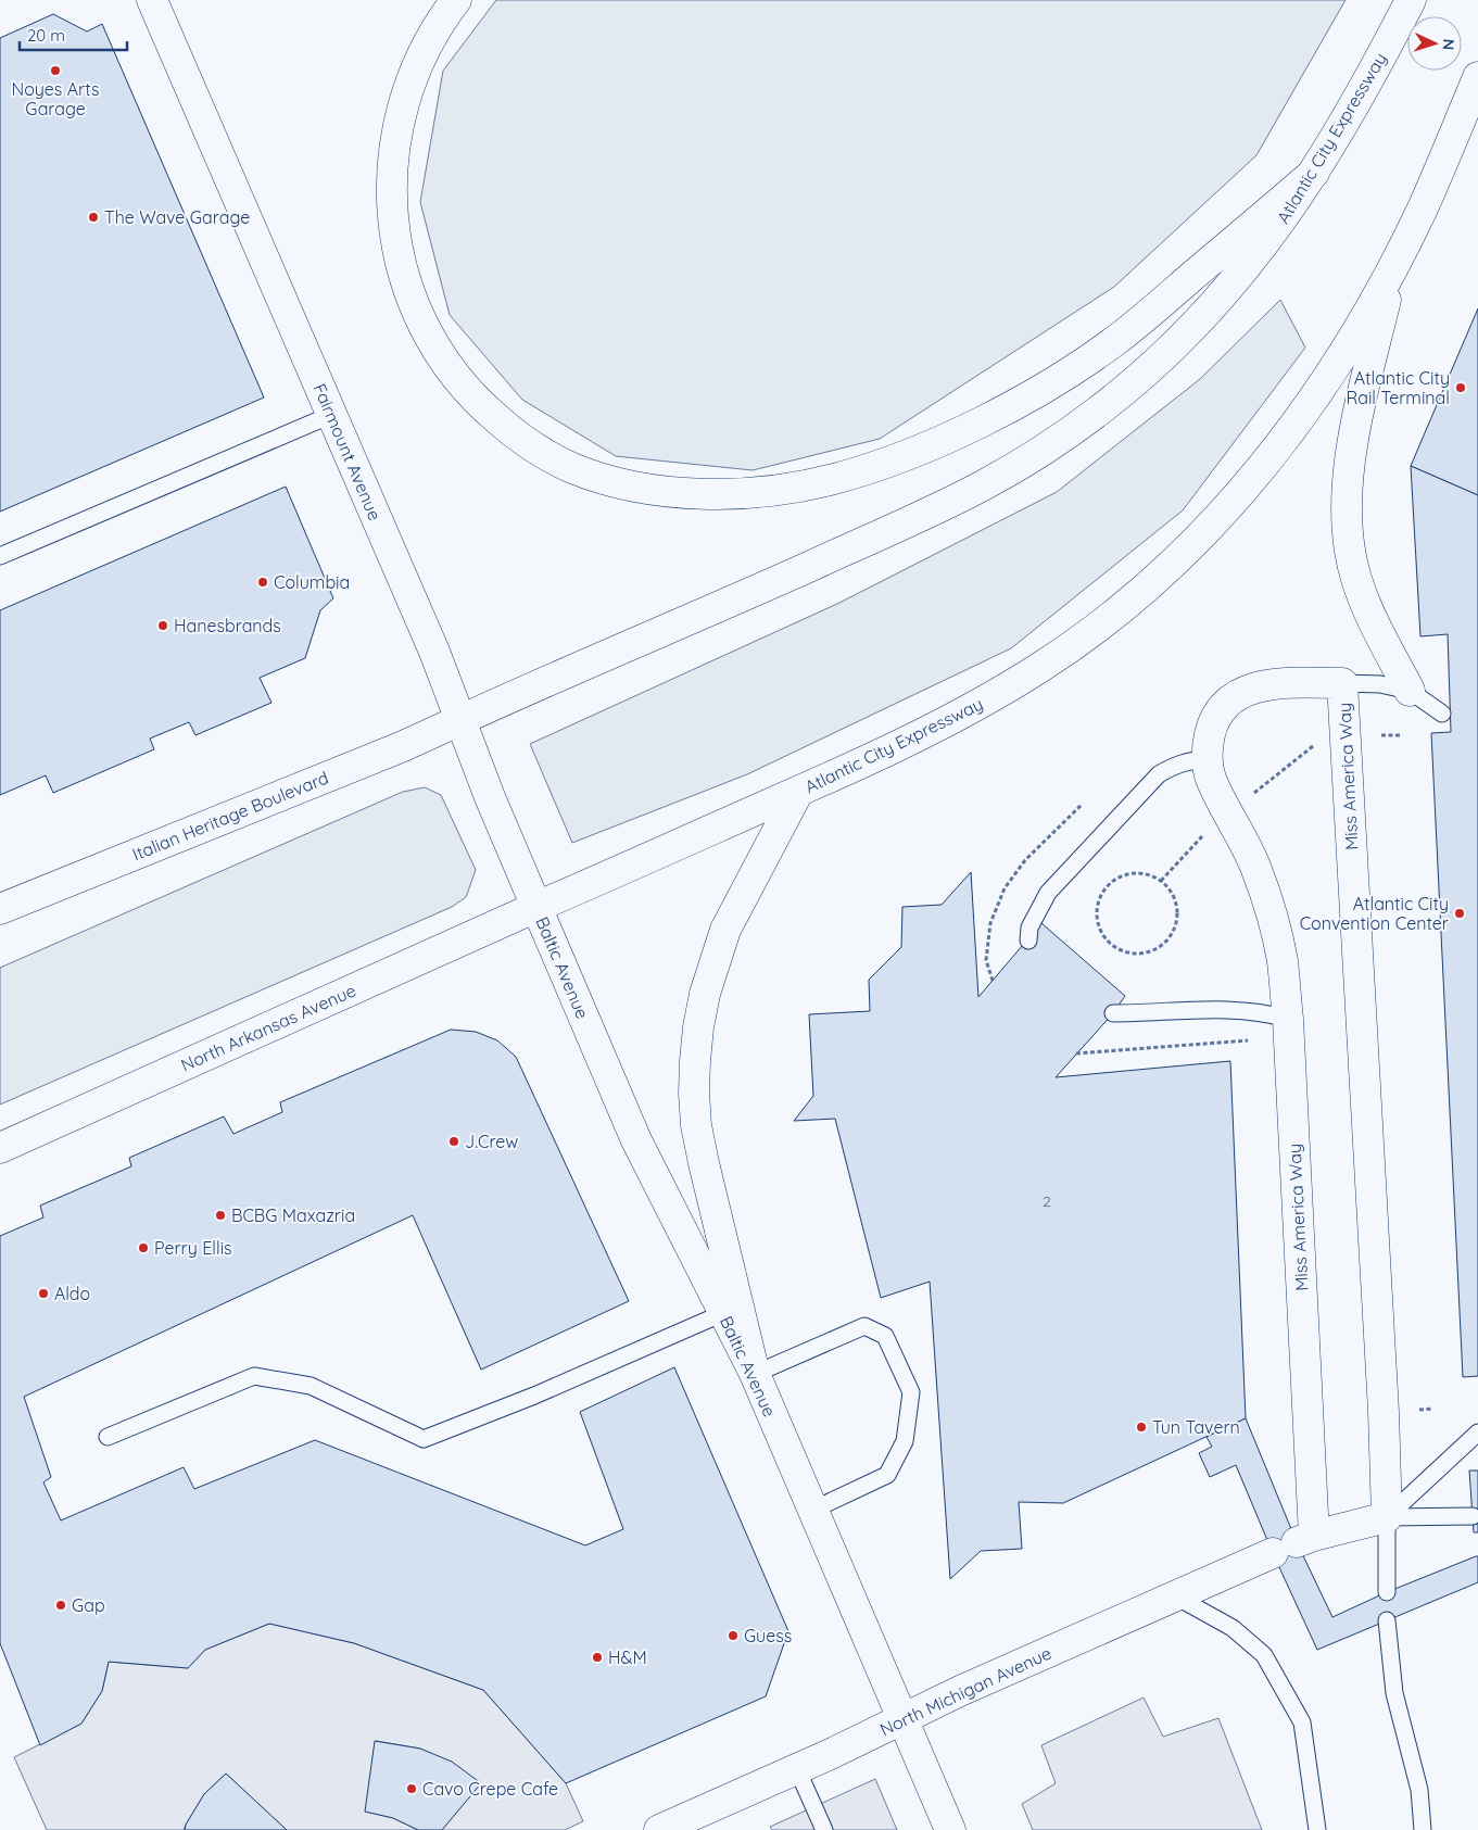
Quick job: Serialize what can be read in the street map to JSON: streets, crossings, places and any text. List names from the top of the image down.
{
  "streets": {
    "main road": [
      "Atlantic City Expressway",
      "Fairmount Avenue",
      "Miss America Way",
      "Italian Heritage Boulevard",
      "Baltic Avenue",
      "North Arkansas Avenue",
      "North Michigan Avenue"
    ]
  },
  "crossings": [
    ["Atlantic City Expressway", "Fairmount Avenue"],
    ["Atlantic City Expressway", "Italian Heritage Boulevard"],
    ["Atlantic City Expressway", "Baltic Avenue"],
    ["Atlantic City Expressway", "North Arkansas Avenue"],
    ["Fairmount Avenue", "Italian Heritage Boulevard"],
    ["Fairmount Avenue", "Baltic Avenue"],
    ["Fairmount Avenue", "North Arkansas Avenue"],
    ["Miss America Way", "North Michigan Avenue"],
    ["Baltic Avenue", "North Arkansas Avenue"],
    ["Baltic Avenue", "North Michigan Avenue"]
  ],
  "places": [
    "Noyes Arts Garage",
    "The Wave Garage",
    "Atlantic City Rail Terminal",
    "Columbia",
    "Hanesbrands",
    "Atlantic City Convention Center",
    "J.Crew",
    "BCBG Maxazria",
    "Perry Ellis",
    "Aldo",
    "Tun Tavern",
    "Gap",
    "Guess",
    "H&M",
    "Cavo Crepe Cafe"
  ],
  "house_numbers": ["2"],
  "scale_bar": "20 m",
  "north": "right"
}
